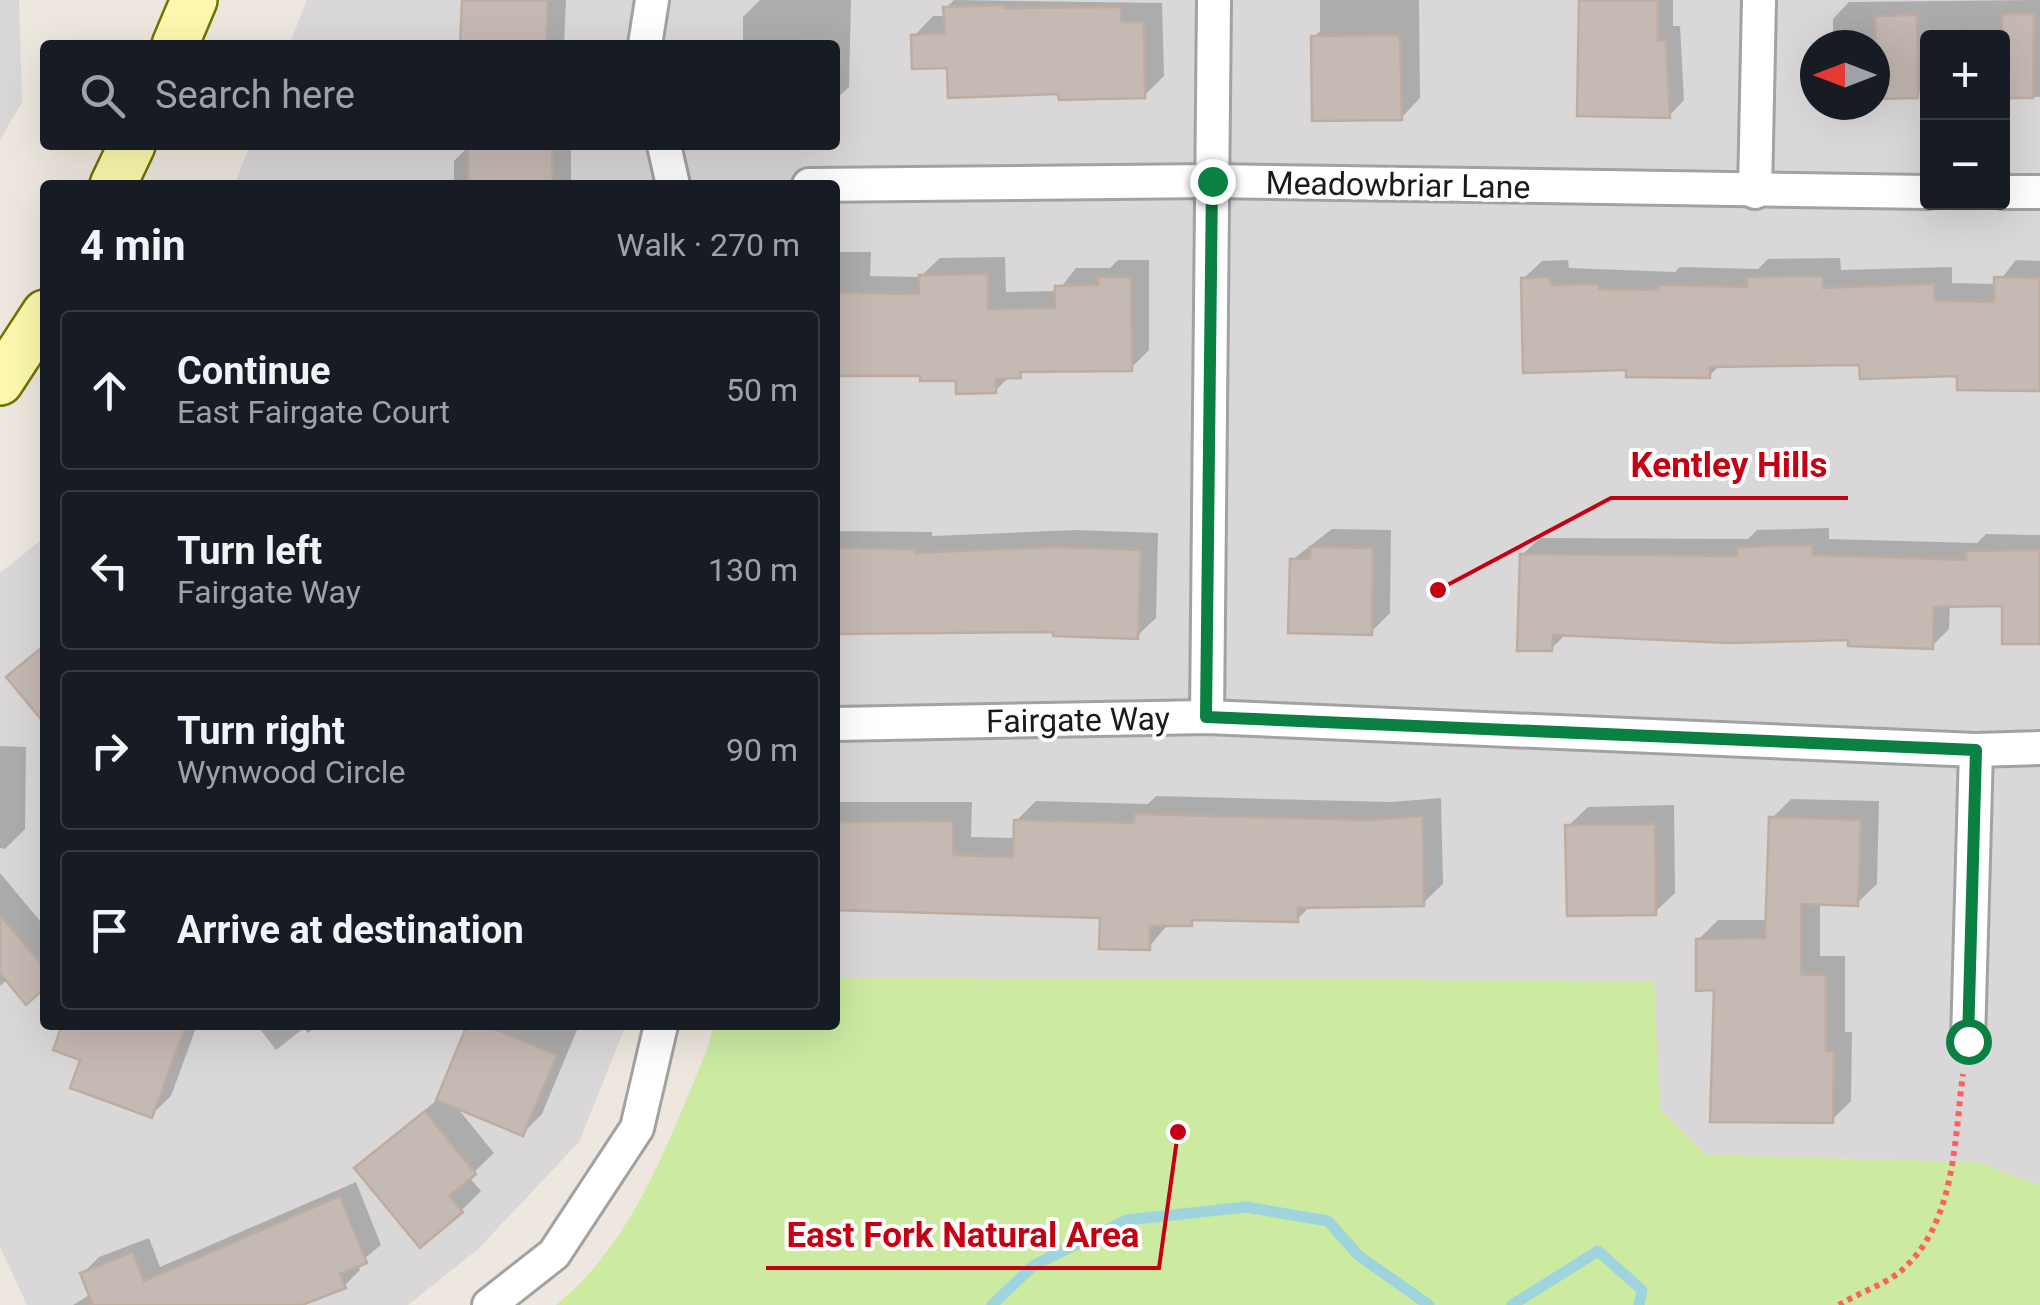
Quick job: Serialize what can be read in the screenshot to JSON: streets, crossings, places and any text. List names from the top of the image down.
{
  "streets": {
    "street": ["Meadowbriar Lane", "Fairgate Way"]
  },
  "places": ["Kentley Hills", "East Fork Natural Area"],
  "north": "left",
  "page": {
    "map_buttons": ["+", "−"],
    "search": "Search here",
    "heading": ["4 min", "Walk · 270 m"],
    "list": [
      ["Continue", "East Fairgate Court", "50 m"],
      ["Turn left", "Fairgate Way", "130 m"],
      ["Turn right", "Wynwood Circle", "90 m"],
      "Arrive at destination"
    ]
  }
}
